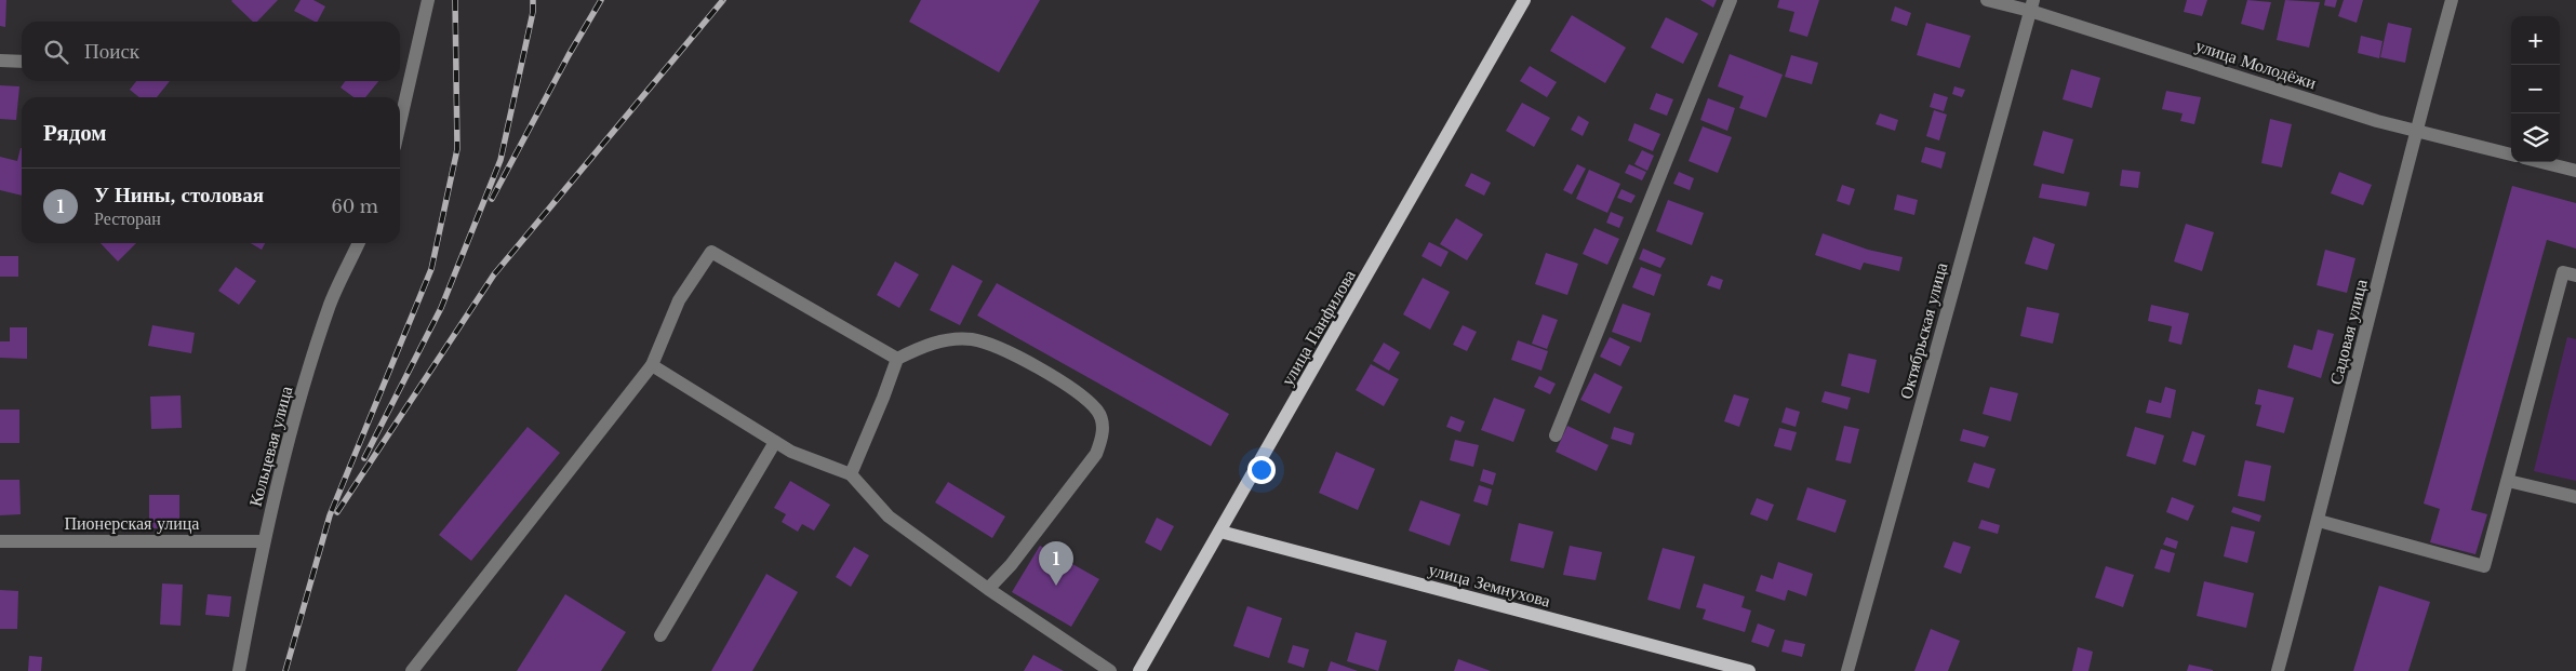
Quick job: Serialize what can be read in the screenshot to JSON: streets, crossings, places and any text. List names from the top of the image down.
{
  "streets": {
    "main road": ["улица Панфилова", "улица Земнухова"],
    "street": [
      "улица Молодёжи",
      "Октябрьская улица",
      "Садовая улица",
      "Кольцевая улица",
      "Пионерская улица"
    ]
  },
  "crossings": [
    ["улица Молодёжи", "Октябрьская улица"],
    ["улица Молодёжи", "Садовая улица"],
    ["улица Панфилова", "улица Земнухова"],
    ["Кольцевая улица", "Пионерская улица"]
  ],
  "page": {
    "map_buttons": ["+", "−"],
    "search": "Поиск",
    "heading": "Рядом",
    "list": [
      {
        "mark": "1",
        "name": "У Нины, столовая",
        "note": "Ресторан",
        "value": "60 m"
      }
    ],
    "pins": "1"
  }
}
